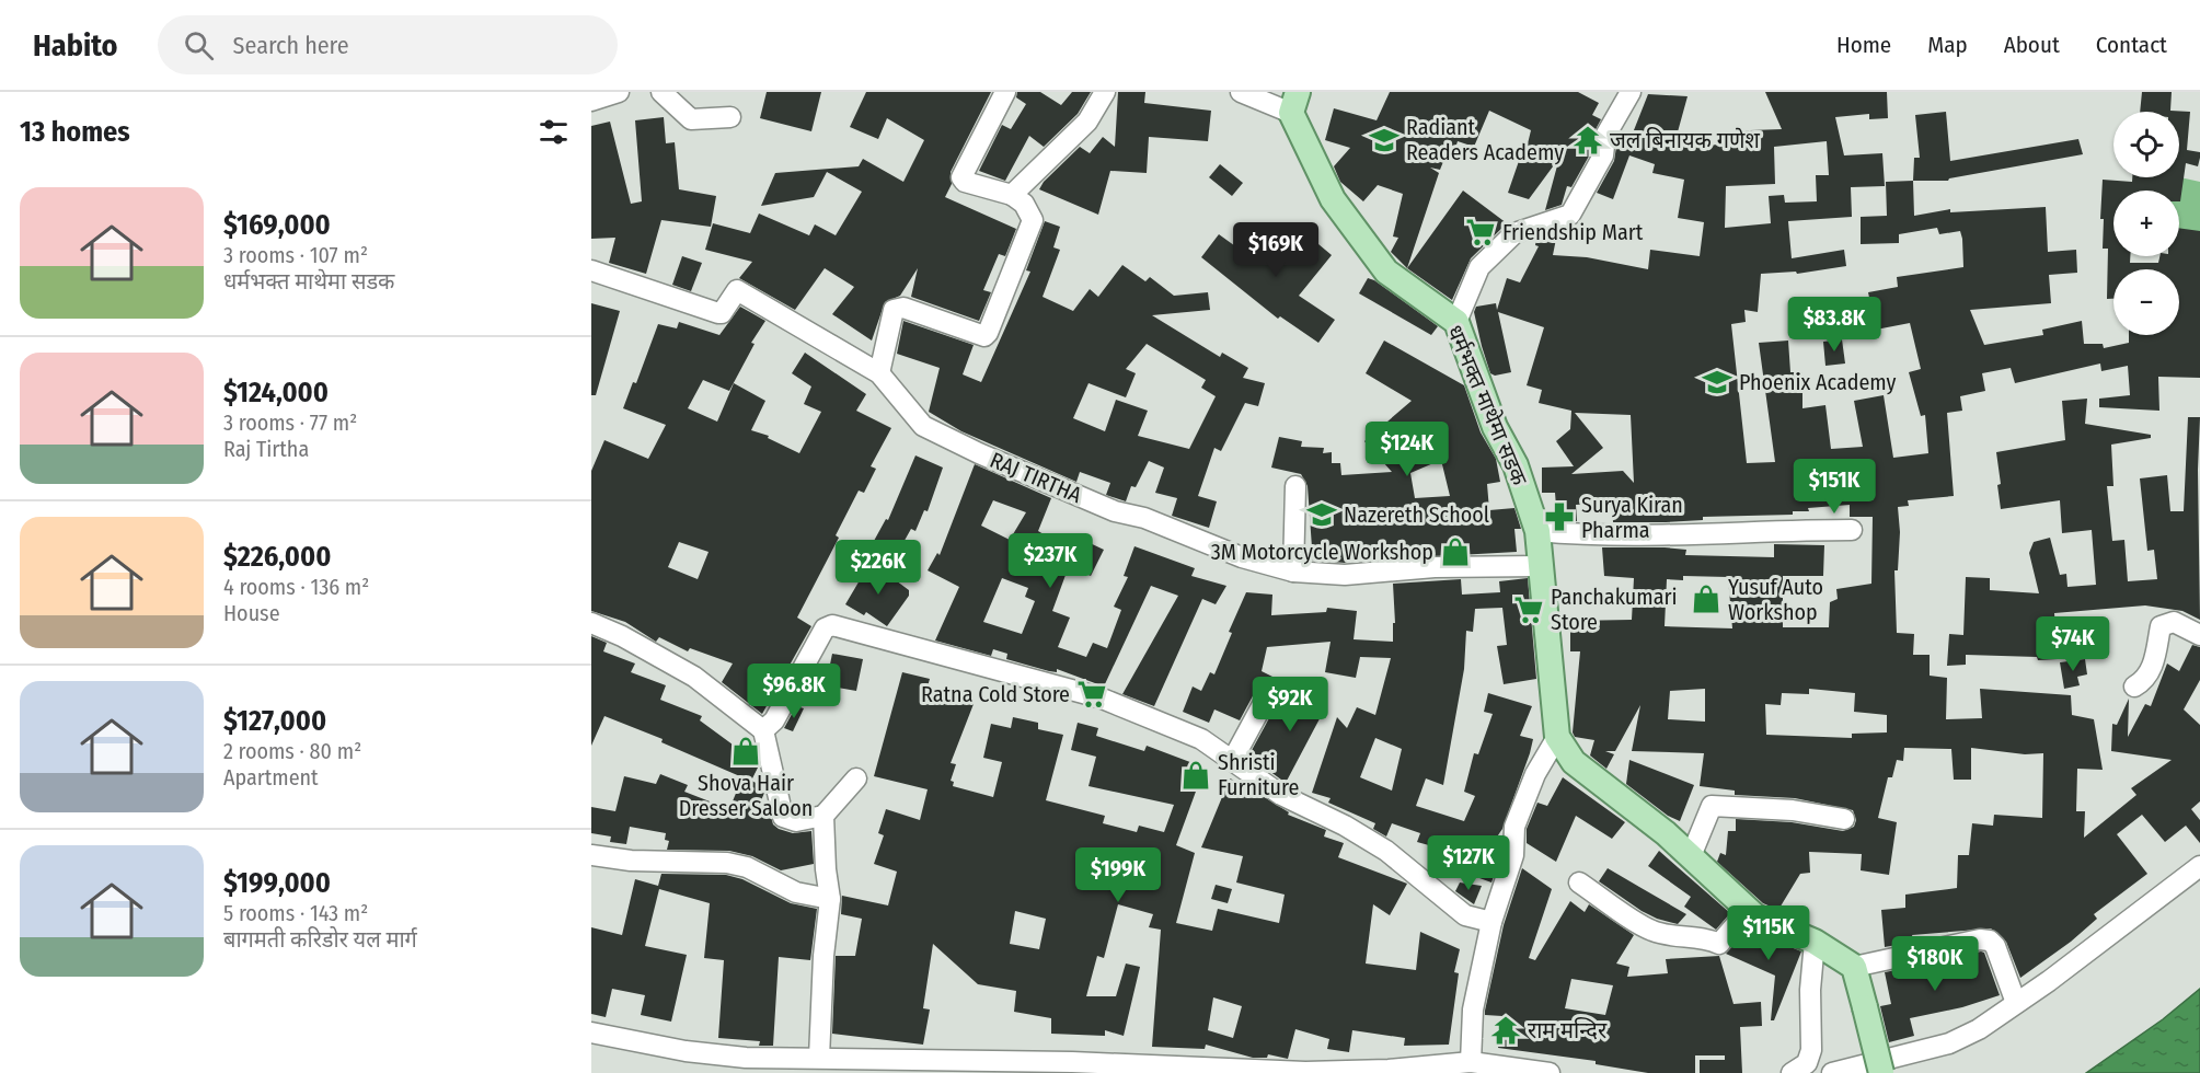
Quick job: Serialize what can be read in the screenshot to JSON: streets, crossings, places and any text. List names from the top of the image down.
{
  "streets": {
    "main road": ["धर्मभक्त माथेमा सडक"],
    "street": ["RAJ TIRTHA"]
  },
  "crossings": [
    ["धर्मभक्त माथेमा सडक", "RAJ TIRTHA"]
  ],
  "places": {
    "school or university": ["Radiant Readers Academy", "Phoenix Academy", "Nazereth School"],
    "temple": ["जल बिनायक गणेश", "राम मन्दिर"],
    "supermarket": ["Friendship Mart", "Panchakumari Store", "Ratna Cold Store"],
    "pharmacy": ["Surya Kiran Pharma"],
    "shop": [
      "3M Motorcycle Workshop",
      "Yusuf Auto Workshop",
      "Shova Hair Dresser Saloon",
      "Shristi Furniture"
    ]
  },
  "page": {
    "header": "Habito",
    "search": "Search here",
    "nav": [
      "Home",
      "Map",
      "About",
      "Contact"
    ],
    "heading": "13 homes",
    "map_buttons": ["+", "−"],
    "list": [
      {
        "name": "$169,000",
        "note": "3 rooms · 107 m² · धर्मभक्त माथेमा सडक"
      },
      {
        "name": "$124,000",
        "note": "3 rooms · 77 m² · Raj Tirtha"
      },
      {
        "name": "$226,000",
        "note": "4 rooms · 136 m² · House"
      },
      {
        "name": "$127,000",
        "note": "2 rooms · 80 m² · Apartment"
      },
      {
        "name": "$199,000",
        "note": "5 rooms · 143 m² · बागमती करिडोर यल मार्ग"
      }
    ],
    "price": [
      "$169K",
      "$83.8K",
      "$124K",
      "$151K",
      "$237K",
      "$226K",
      "$74K",
      "$96.8K",
      "$92K",
      "$127K",
      "$199K",
      "$115K",
      "$180K"
    ]
  }
}
